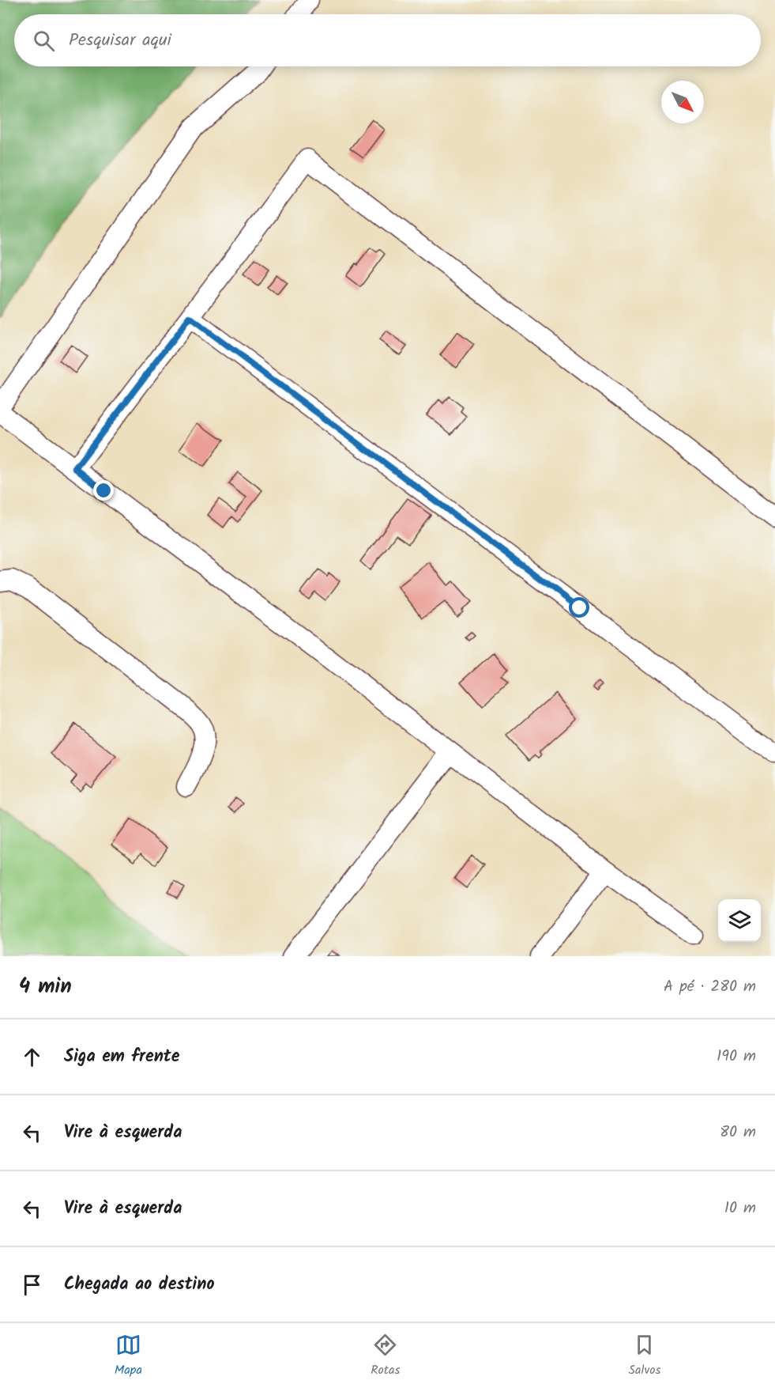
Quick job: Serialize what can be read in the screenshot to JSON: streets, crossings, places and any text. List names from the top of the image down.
{
  "north": "bottom right",
  "page": {
    "search": "Pesquisar aqui",
    "heading": ["4 min", "A pé · 280 m"],
    "list": [
      ["Siga em frente", "190 m"],
      ["Vire à esquerda", "80 m"],
      ["Vire à esquerda", "10 m"],
      "Chegada ao destino"
    ],
    "nav": ["Mapa", "Rotas", "Salvos"]
  }
}
